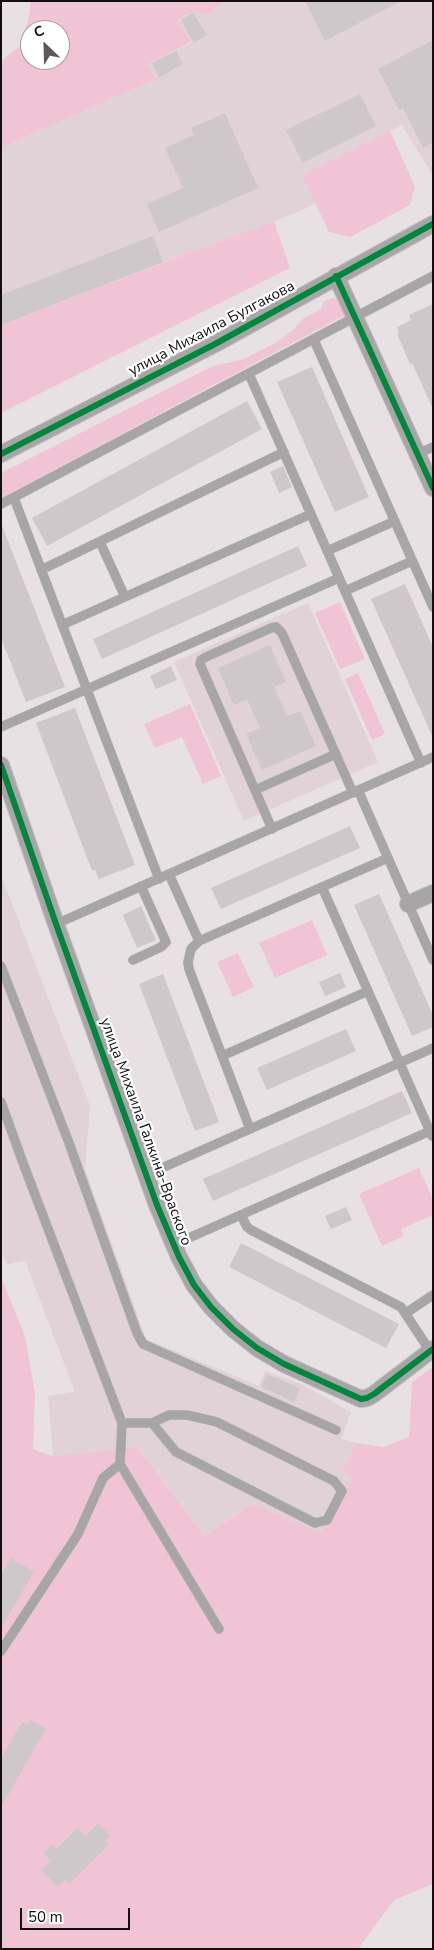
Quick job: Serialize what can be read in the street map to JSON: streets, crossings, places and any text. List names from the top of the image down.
{
  "streets": {
    "street": ["улица Михаила Булгакова", "улица Михаила Галкина-Враского"]
  },
  "scale_bar": "50 m",
  "north": "top left"
}
